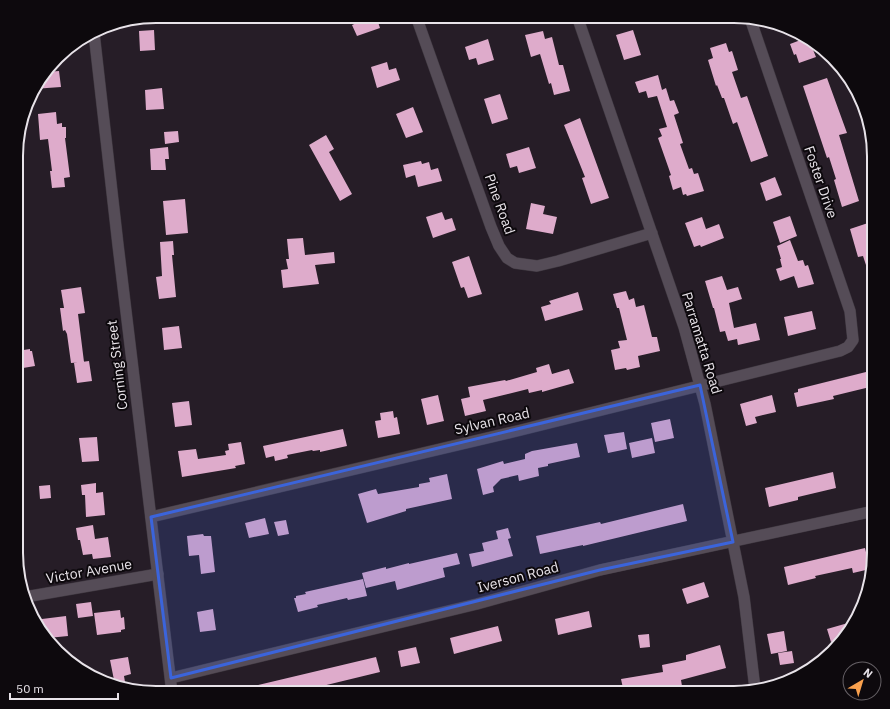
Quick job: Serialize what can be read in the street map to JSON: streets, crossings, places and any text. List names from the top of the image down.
{
  "streets": {
    "street": [
      "Foster Drive",
      "Pine Road",
      "Parramatta Road",
      "Corning Street",
      "Sylvan Road",
      "Victor Avenue",
      "Iverson Road"
    ]
  },
  "crossings": [
    ["Foster Drive", "Sylvan Road"],
    ["Pine Road", "Parramatta Road"],
    ["Parramatta Road", "Sylvan Road"],
    ["Parramatta Road", "Iverson Road"],
    ["Corning Street", "Sylvan Road"],
    ["Corning Street", "Victor Avenue"],
    ["Corning Street", "Iverson Road"]
  ],
  "scale_bar": "50 m",
  "north": "top right"
}
